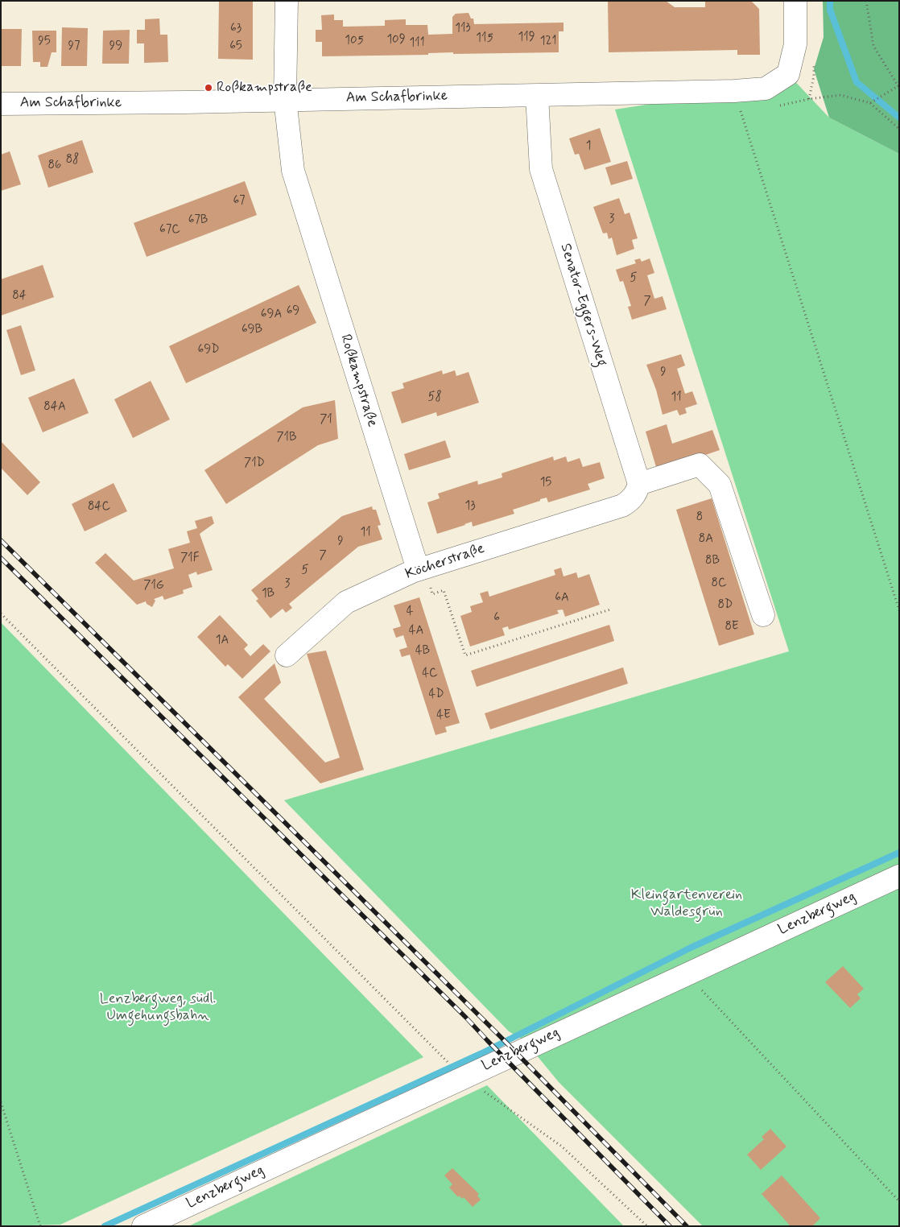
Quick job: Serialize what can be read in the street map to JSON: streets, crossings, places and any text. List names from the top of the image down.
{
  "streets": {
    "street": [
      "Am Schafbrinke",
      "Senator-Eggers-Weg",
      "Roßkampstraße",
      "Köcherstraße",
      "Lenzbergweg"
    ]
  },
  "crossings": [
    ["Am Schafbrinke", "Senator-Eggers-Weg"],
    ["Am Schafbrinke", "Roßkampstraße"],
    ["Senator-Eggers-Weg", "Köcherstraße"],
    ["Roßkampstraße", "Köcherstraße"]
  ],
  "parks": ["Kleingartenverein Waldesgrün", "Lenzbergweg, südl. Umgehungsbahn"],
  "places": ["Roßkampstraße"],
  "house_numbers": [
    "63",
    "113",
    "119",
    "115",
    "109",
    "105",
    "95",
    "121",
    "111",
    "97",
    "99",
    "65",
    "1",
    "88",
    "86",
    "67",
    "3",
    "67B",
    "67C",
    "5",
    "84",
    "7",
    "69",
    "69A",
    "69B",
    "69D",
    "9",
    "58",
    "11",
    "84A",
    "71",
    "71B",
    "71D",
    "15",
    "13",
    "84C",
    "8",
    "11",
    "8A",
    "9",
    "7",
    "71F",
    "8B",
    "5",
    "8C",
    "3",
    "71G",
    "1B",
    "6A",
    "8D",
    "4",
    "6",
    "8E",
    "4A",
    "1A",
    "4B",
    "4C",
    "4D",
    "4E"
  ]
}
